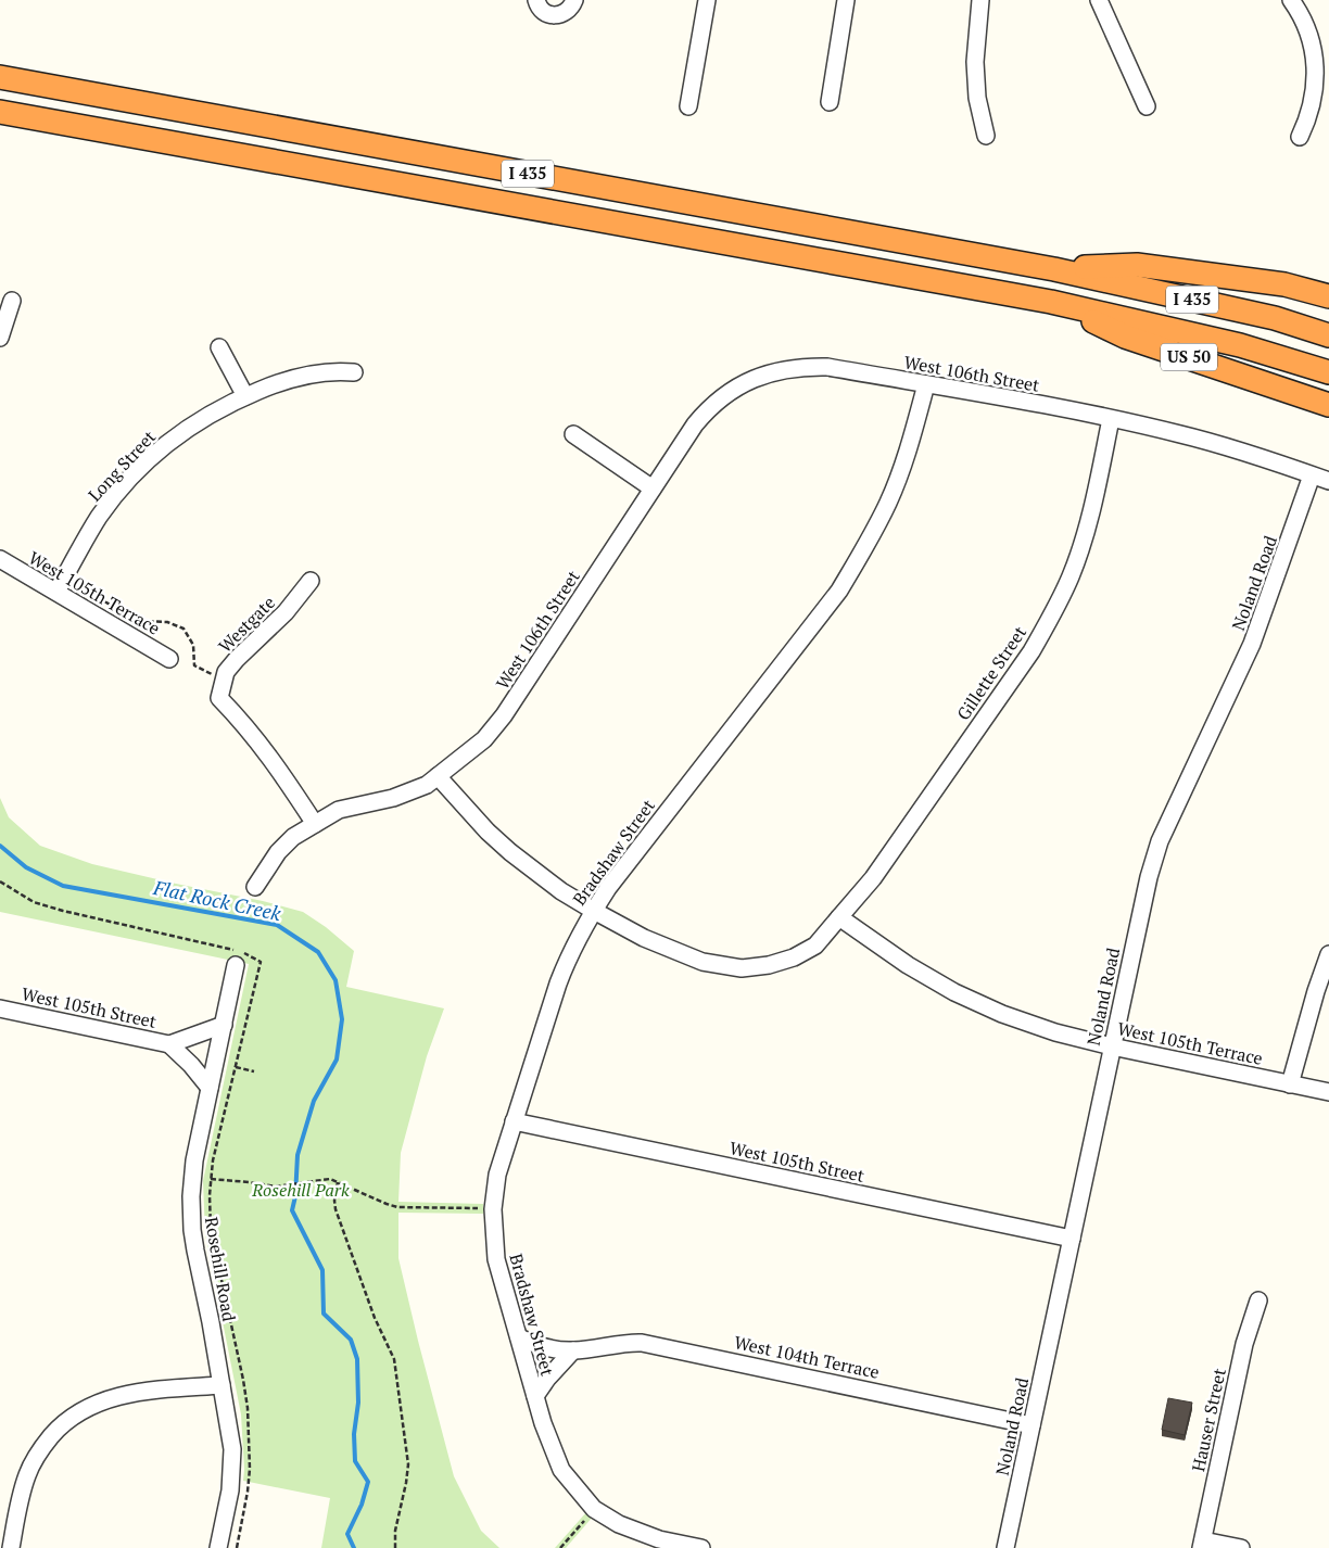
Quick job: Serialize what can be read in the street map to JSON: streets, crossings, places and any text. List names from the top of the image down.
{
  "streets": {
    "highway": ["I 435", "US 50"],
    "street": [
      "West 106th Street",
      "Long Street",
      "Noland Road",
      "West 105th Terrace",
      "Westgate",
      "Gillette Street",
      "Bradshaw Street",
      "West 105th Street",
      "Rosehill Road",
      "West 104th Terrace",
      "Hauser Street"
    ]
  },
  "crossings": [
    ["I 435", "US 50"],
    ["West 106th Street", "Noland Road"],
    ["West 106th Street", "Gillette Street"],
    ["West 106th Street", "Bradshaw Street"],
    ["Long Street", "West 105th Terrace"],
    ["Noland Road", "West 105th Terrace"],
    ["Noland Road", "West 105th Street"],
    ["Noland Road", "West 104th Terrace"],
    ["West 105th Terrace", "Gillette Street"],
    ["Bradshaw Street", "West 105th Street"],
    ["Bradshaw Street", "West 104th Terrace"],
    ["West 105th Street", "Rosehill Road"]
  ],
  "water": ["Flat Rock Creek"],
  "parks": ["Rosehill Park"]
}
